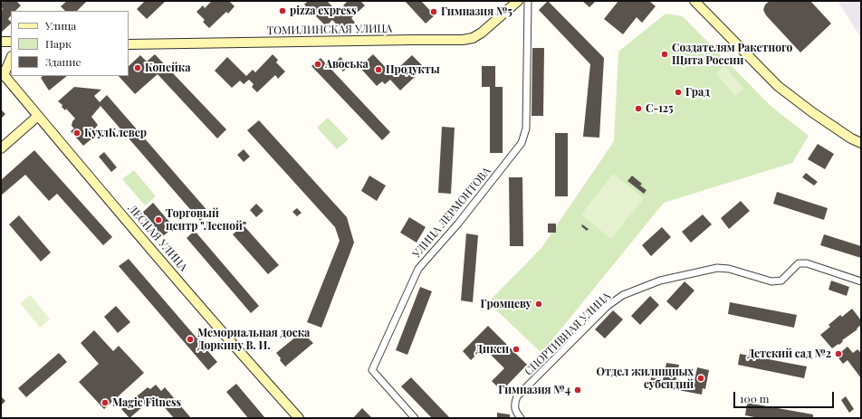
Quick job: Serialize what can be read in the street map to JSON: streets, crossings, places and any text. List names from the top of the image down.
{
  "streets": {
    "street": [
      "ТОМИЛИНСКАЯ УЛИЦА",
      "УЛИЦА ЛЕРМОНТОВА",
      "ЛЕСНАЯ УЛИЦА",
      "СПОРТИВНАЯ УЛИЦА"
    ]
  },
  "places": [
    "pizza express",
    "Гимназия №5",
    "Создателям Ракетного Щита России",
    "Авоська",
    "Копейка",
    "Продукты",
    "Град",
    "С-125",
    "КуулКлевер",
    "Торговый центр \"Лесной\"",
    "Громцеву",
    "Мемориальная доска Доркину В. И.",
    "Дикси",
    "Детский сад №2",
    "Отдел жилищных субсидий",
    "Гимназия №4",
    "Magic Fitness"
  ],
  "legend": ["Улица", "Парк", "Здание"],
  "scale_bar": "100 m"
}
